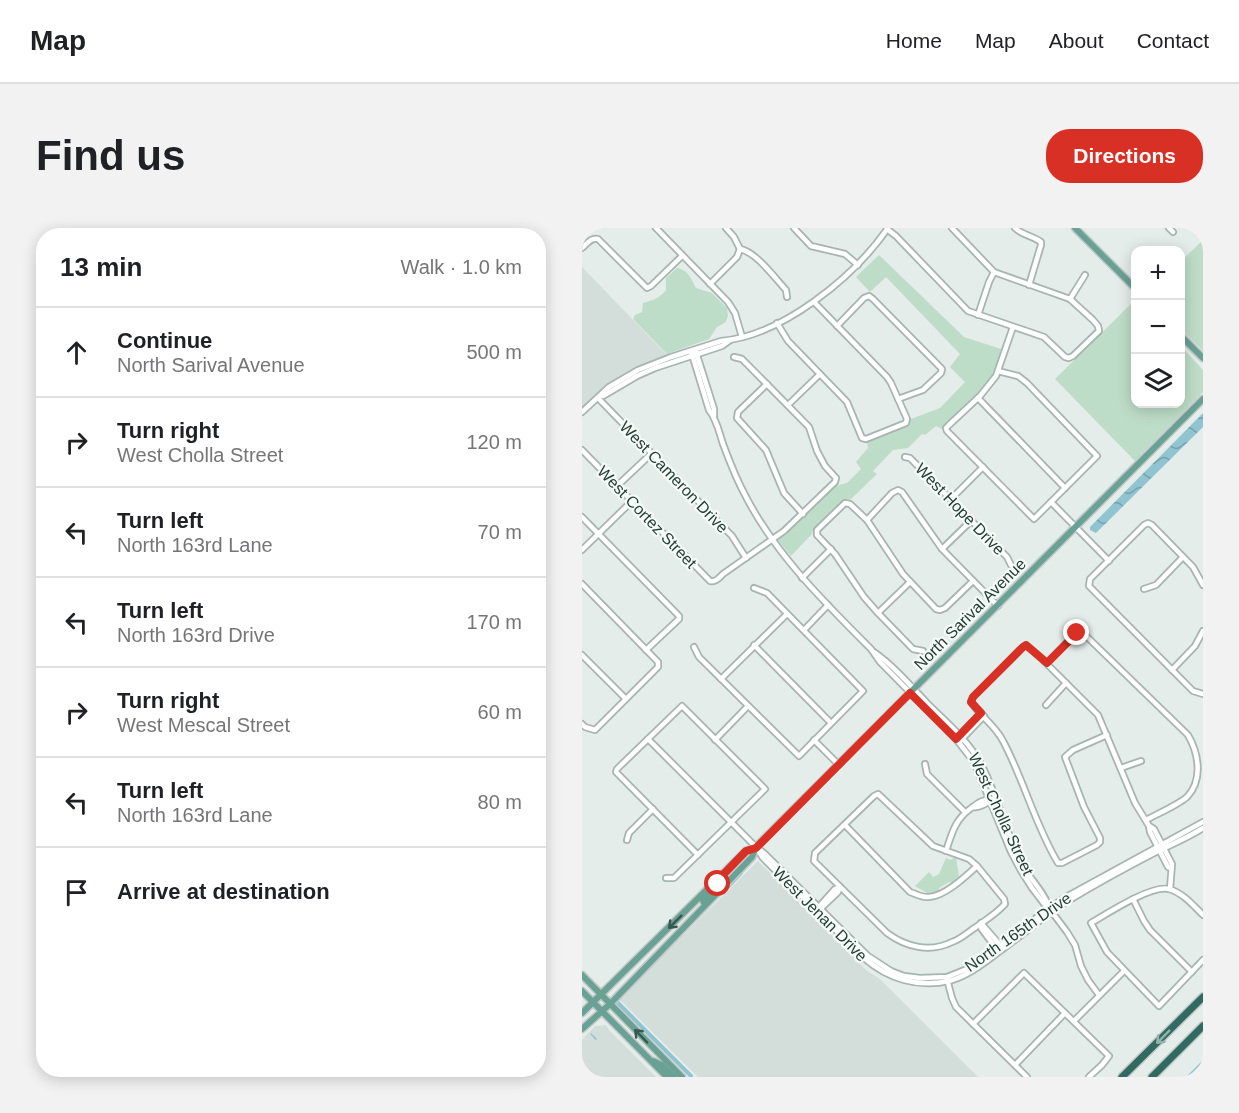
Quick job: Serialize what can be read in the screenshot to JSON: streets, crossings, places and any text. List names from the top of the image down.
{
  "streets": {
    "main road": ["North Sarival Avenue"],
    "street": [
      "West Cameron Drive",
      "West Hope Drive",
      "West Cortez Street",
      "West Cholla Street",
      "West Jenan Drive",
      "North 165th Drive"
    ]
  },
  "crossings": [
    ["West Cameron Drive", "West Cortez Street"],
    ["North Sarival Avenue", "West Cholla Street"],
    ["North Sarival Avenue", "West Jenan Drive"],
    ["West Cholla Street", "North 165th Drive"],
    ["West Jenan Drive", "North 165th Drive"]
  ],
  "page": {
    "header": "Map",
    "nav": [
      "Home",
      "Map",
      "About",
      "Contact"
    ],
    "buttons": "Directions",
    "title": "Find us",
    "heading": ["13 min", "Walk · 1.0 km"],
    "map_buttons": ["+", "−"],
    "list": [
      ["Continue", "North Sarival Avenue", "500 m"],
      ["Turn right", "West Cholla Street", "120 m"],
      ["Turn left", "North 163rd Lane", "70 m"],
      ["Turn left", "North 163rd Drive", "170 m"],
      ["Turn right", "West Mescal Street", "60 m"],
      ["Turn left", "North 163rd Lane", "80 m"],
      "Arrive at destination"
    ]
  }
}
